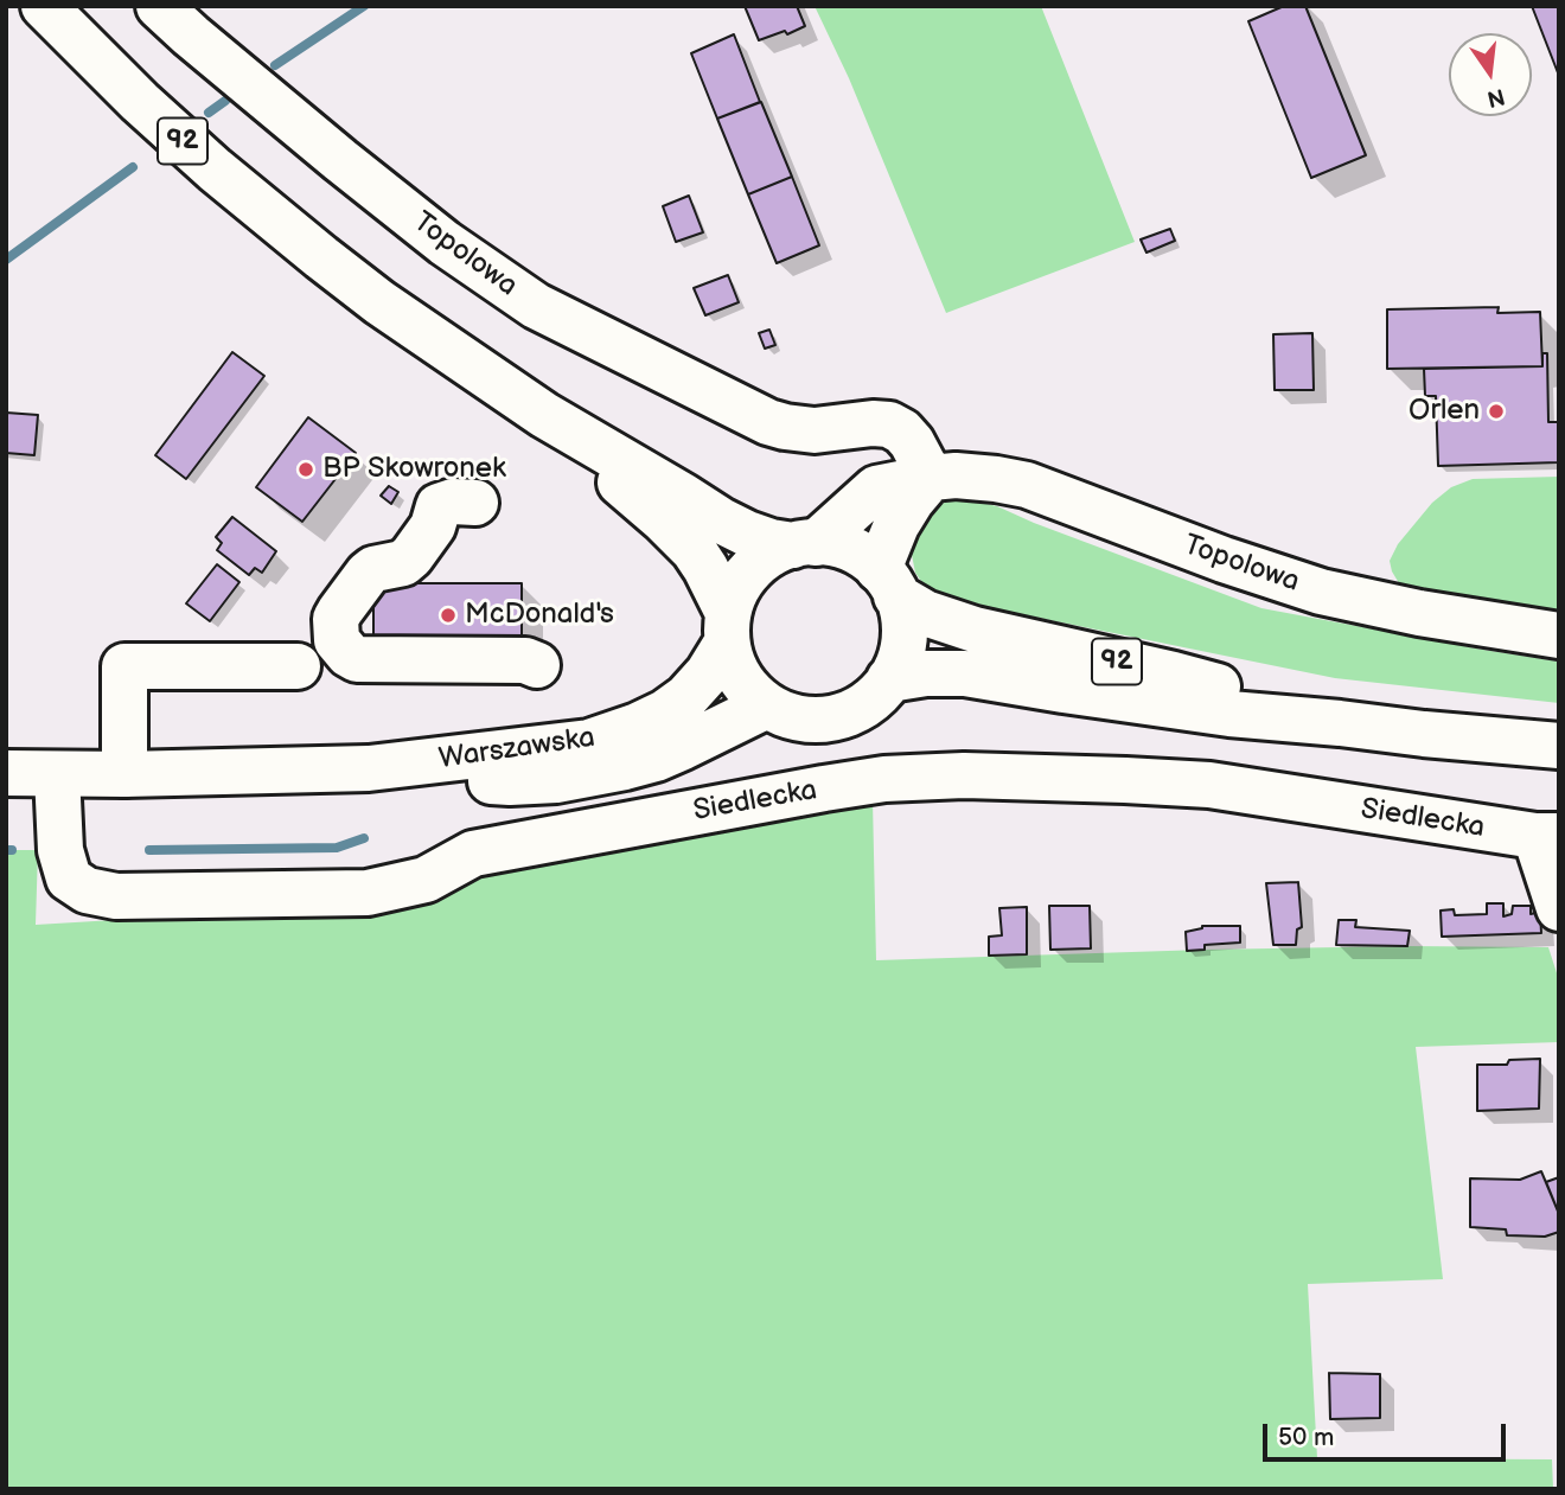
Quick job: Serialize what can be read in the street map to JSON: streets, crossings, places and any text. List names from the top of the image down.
{
  "streets": {
    "main road": [
      "92",
      "Topolowa",
      "Warszawska",
      "Siedlecka"
    ]
  },
  "crossings": [
    ["92", "Warszawska"],
    ["Warszawska", "Siedlecka"]
  ],
  "places": ["Orlen", "BP Skowronek", "McDonald's"],
  "scale_bar": "50 m",
  "north": "bottom"
}
